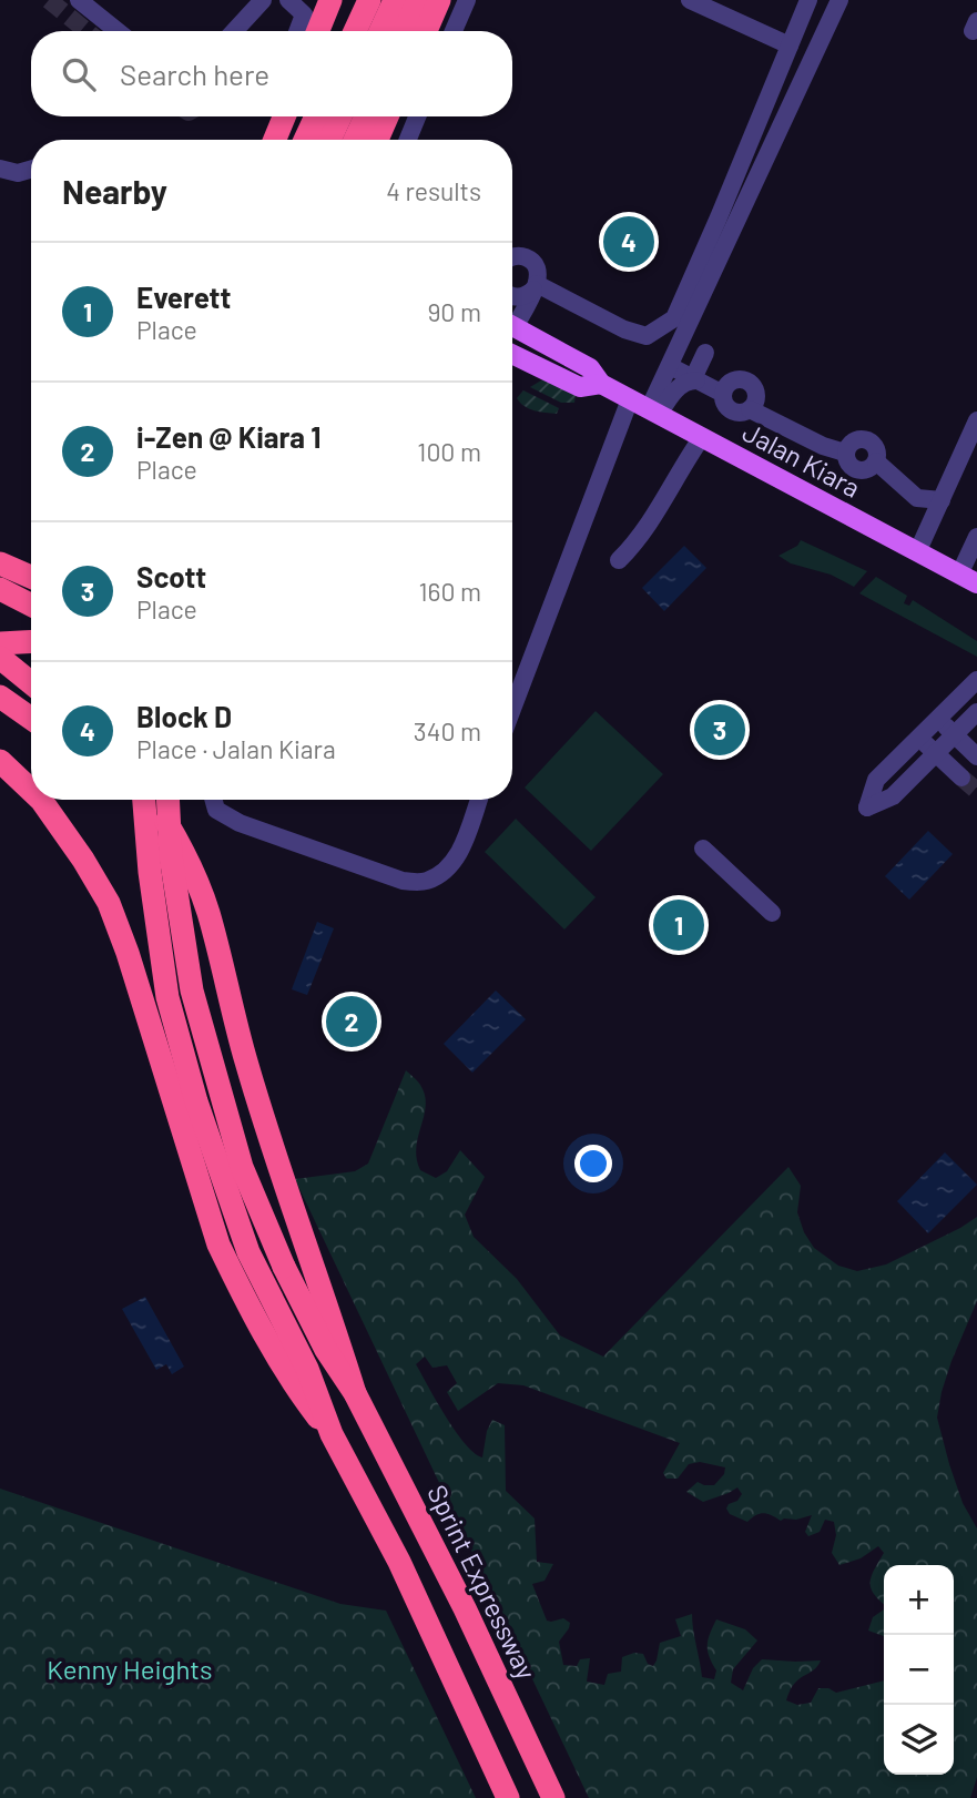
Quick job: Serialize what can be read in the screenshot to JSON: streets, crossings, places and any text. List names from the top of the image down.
{
  "streets": {
    "highway": ["Sprint Expressway"],
    "main road": ["Jalan Kiara"]
  },
  "parks": ["Kenny Heights"],
  "page": {
    "search": "Search here",
    "heading": ["Nearby", "4 results"],
    "pins": [
      "4",
      "3",
      "1",
      "2"
    ],
    "list": [
      {
        "mark": "1",
        "name": "Everett",
        "note": "Place",
        "value": "90 m"
      },
      {
        "mark": "2",
        "name": "i-Zen @ Kiara 1",
        "note": "Place",
        "value": "100 m"
      },
      {
        "mark": "3",
        "name": "Scott",
        "note": "Place",
        "value": "160 m"
      },
      {
        "mark": "4",
        "name": "Block D",
        "note": "Place · Jalan Kiara",
        "value": "340 m"
      }
    ],
    "map_buttons": ["+", "−"]
  }
}
